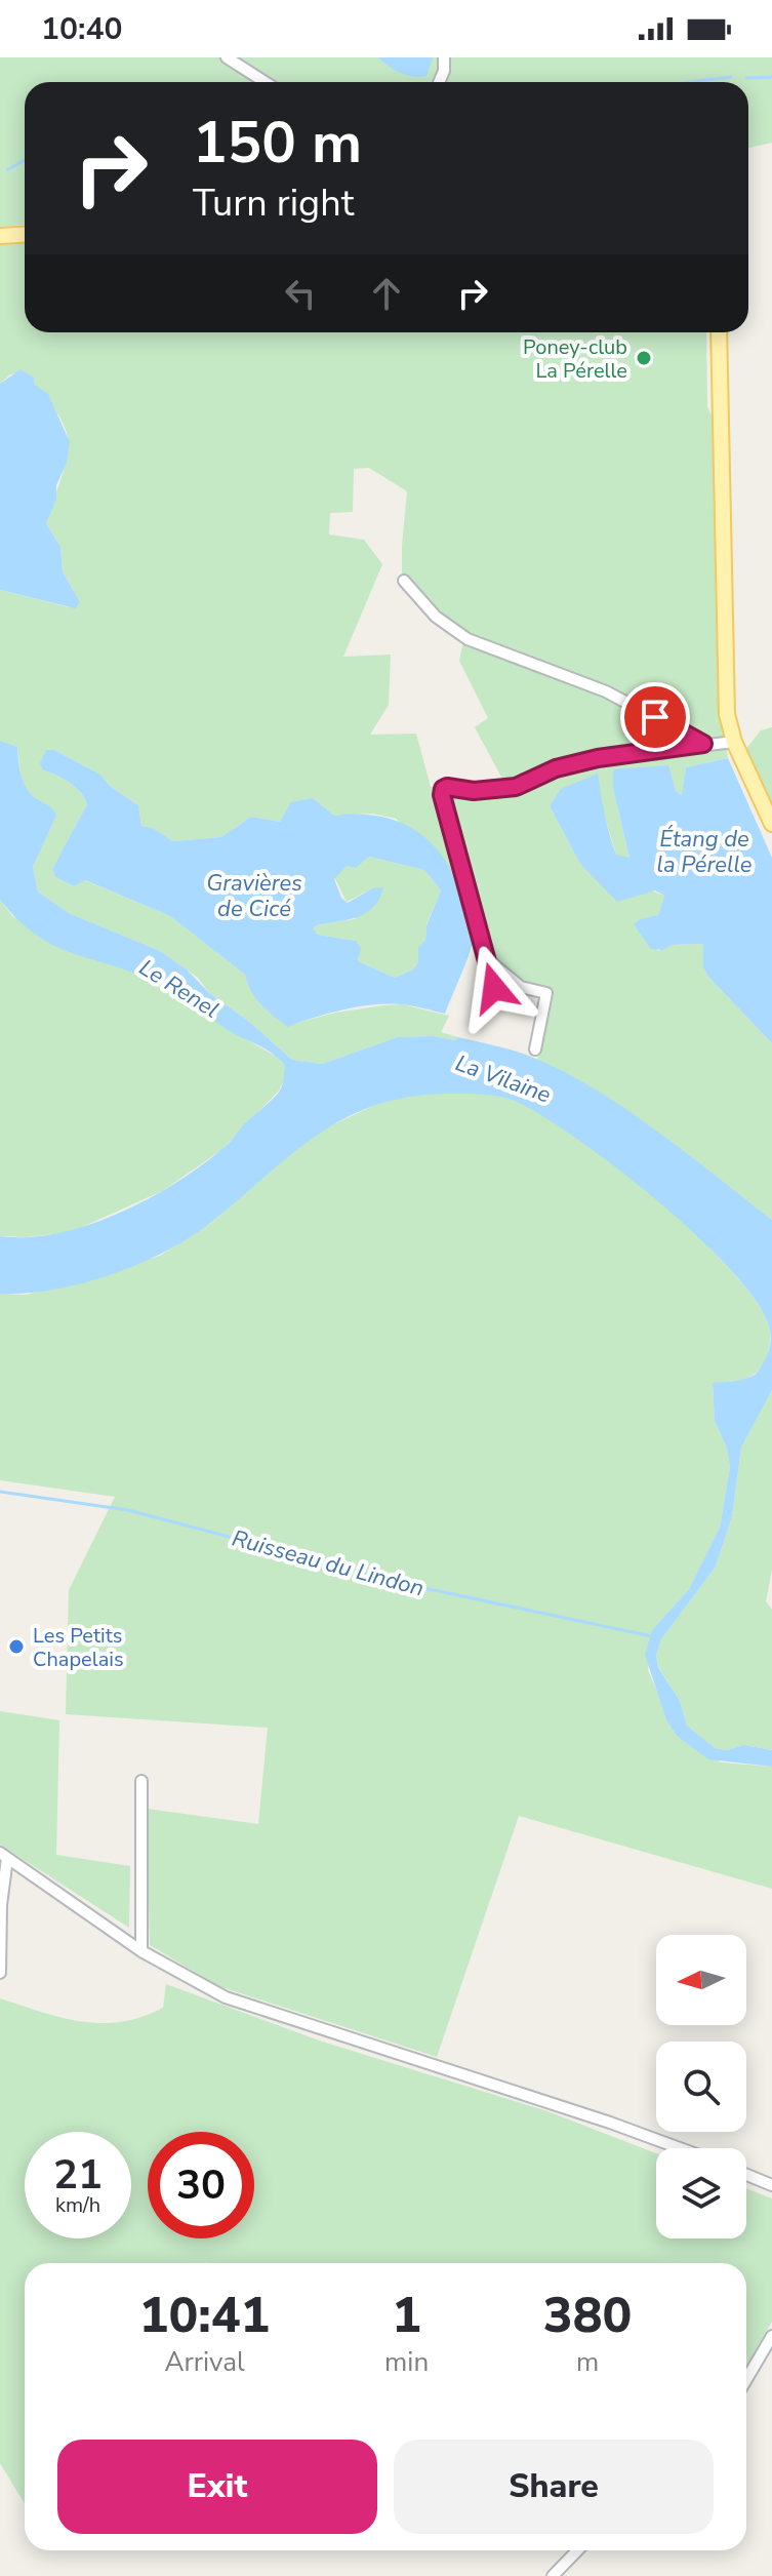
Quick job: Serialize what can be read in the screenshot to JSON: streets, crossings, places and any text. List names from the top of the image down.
{
  "water": [
    "Étang de la Pérelle",
    "Gravières de Cicé",
    "Le Renel",
    "La Vilaine",
    "Ruisseau du Lindon"
  ],
  "places": ["Poney-club La Pérelle", "Les Petits Chapelais"],
  "north": "left",
  "page": {
    "status": "10:40",
    "turn": ["150 m", "Turn right"],
    "speed": "21 km/h",
    "limit": "30",
    "eta": [
      "10:41",
      "Arrival",
      "1",
      "min",
      "380",
      "m"
    ],
    "buttons": ["Exit", "Share"]
  }
}
